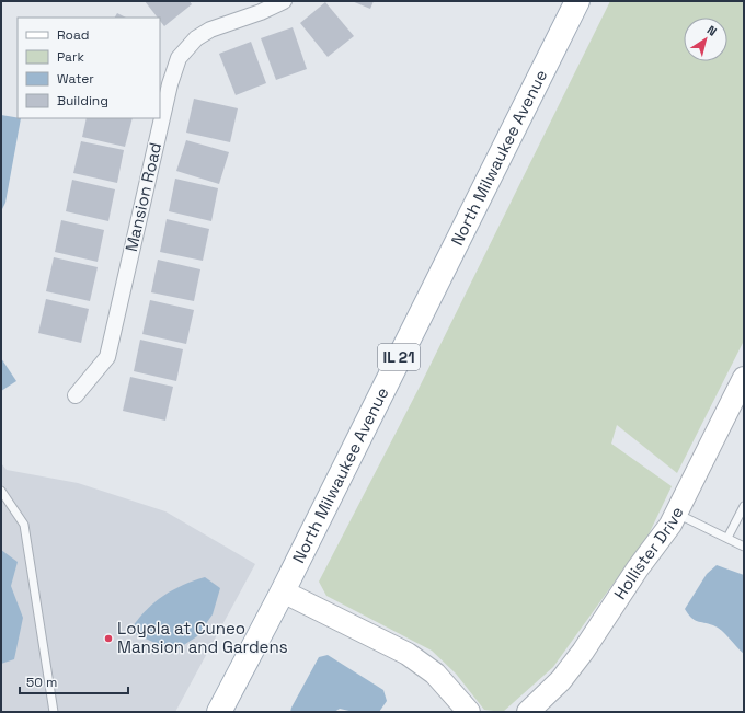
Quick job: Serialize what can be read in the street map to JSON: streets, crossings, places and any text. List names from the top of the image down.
{
  "streets": {
    "main road": ["North Milwaukee Avenue", "IL 21"],
    "street": ["Mansion Road", "Hollister Drive"]
  },
  "places": ["Loyola at Cuneo Mansion and Gardens"],
  "legend": [
    "Road",
    "Park",
    "Water",
    "Building"
  ],
  "scale_bar": "50 m",
  "north": "top right"
}
